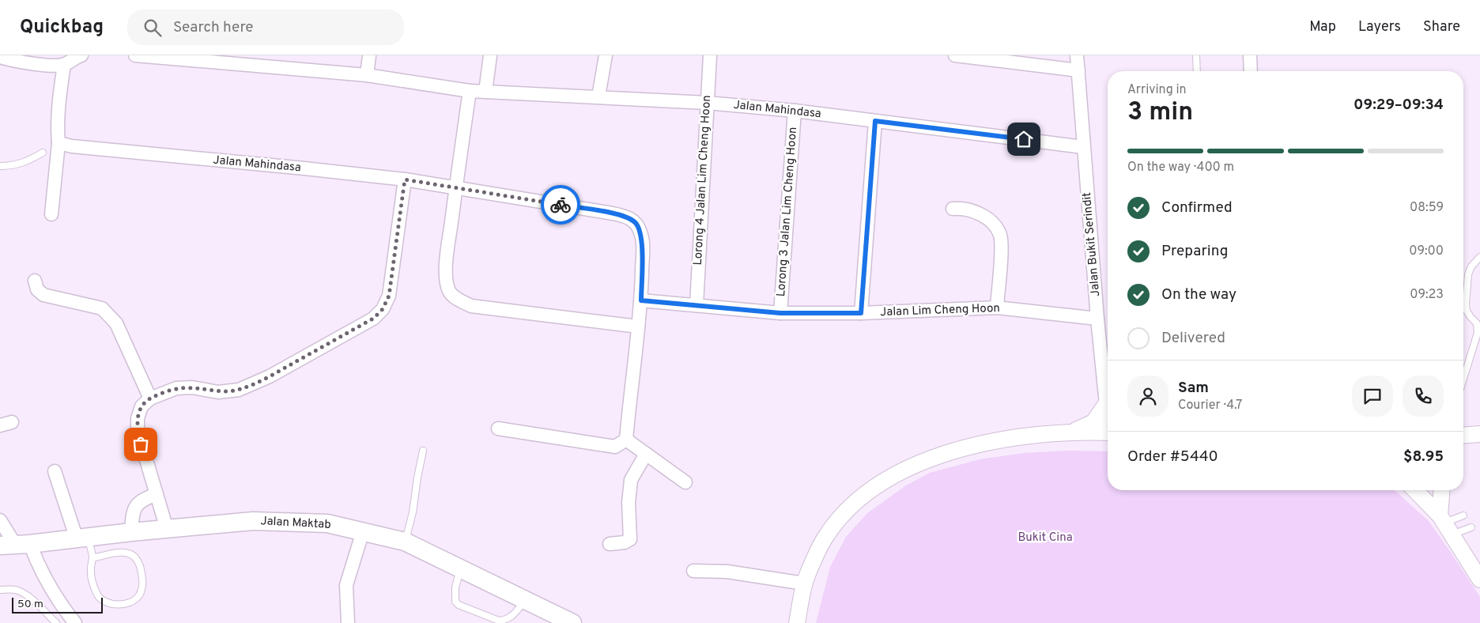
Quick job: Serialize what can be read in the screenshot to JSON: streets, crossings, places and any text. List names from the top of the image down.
{
  "streets": {
    "main road": ["Jalan Maktab"],
    "street": [
      "Jalan Mahindasa",
      "Lorong 4 Jalan Lim Cheng Hoon",
      "Lorong 3 Jalan Lim Cheng Hoon",
      "Jalan Bukit Serindit",
      "Jalan Lim Cheng Hoon"
    ]
  },
  "crossings": [
    ["Jalan Mahindasa", "Lorong 4 Jalan Lim Cheng Hoon"],
    ["Jalan Mahindasa", "Lorong 3 Jalan Lim Cheng Hoon"],
    ["Jalan Mahindasa", "Jalan Bukit Serindit"],
    ["Jalan Mahindasa", "Jalan Lim Cheng Hoon"],
    ["Lorong 4 Jalan Lim Cheng Hoon", "Jalan Lim Cheng Hoon"],
    ["Lorong 3 Jalan Lim Cheng Hoon", "Jalan Lim Cheng Hoon"],
    ["Jalan Bukit Serindit", "Jalan Lim Cheng Hoon"]
  ],
  "parks": ["Bukit Cina"],
  "scale_bar": "50 m",
  "page": {
    "header": "Quickbag",
    "search": "Search here",
    "nav": ["Map", "Layers", "Share"],
    "heading": ["3 min", "Arriving in", "09:29–09:34"],
    "panel": [
      "Sam",
      "Courier · 4.7",
      "Order #5440",
      "$8.95"
    ],
    "bar": "On the way · 400 m",
    "list": [
      ["Confirmed", "08:59"],
      ["Preparing", "09:00"],
      ["On the way", "09:23"],
      "Delivered"
    ],
    "scale": "50 m"
  }
}
